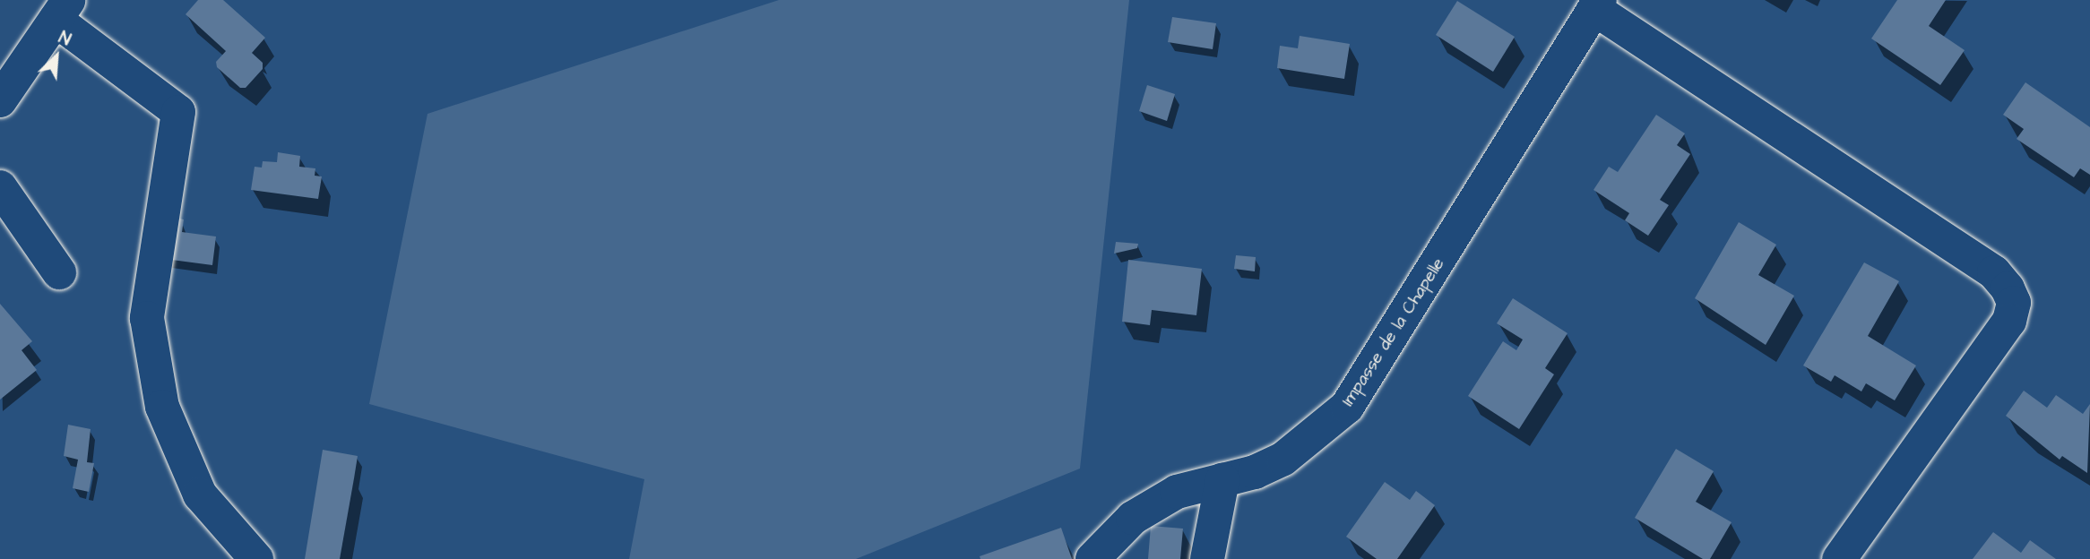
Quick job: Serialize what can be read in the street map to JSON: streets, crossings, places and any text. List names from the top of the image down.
{
  "streets": {
    "street": ["Impasse de la Chapelle"]
  },
  "north": "top right"
}
